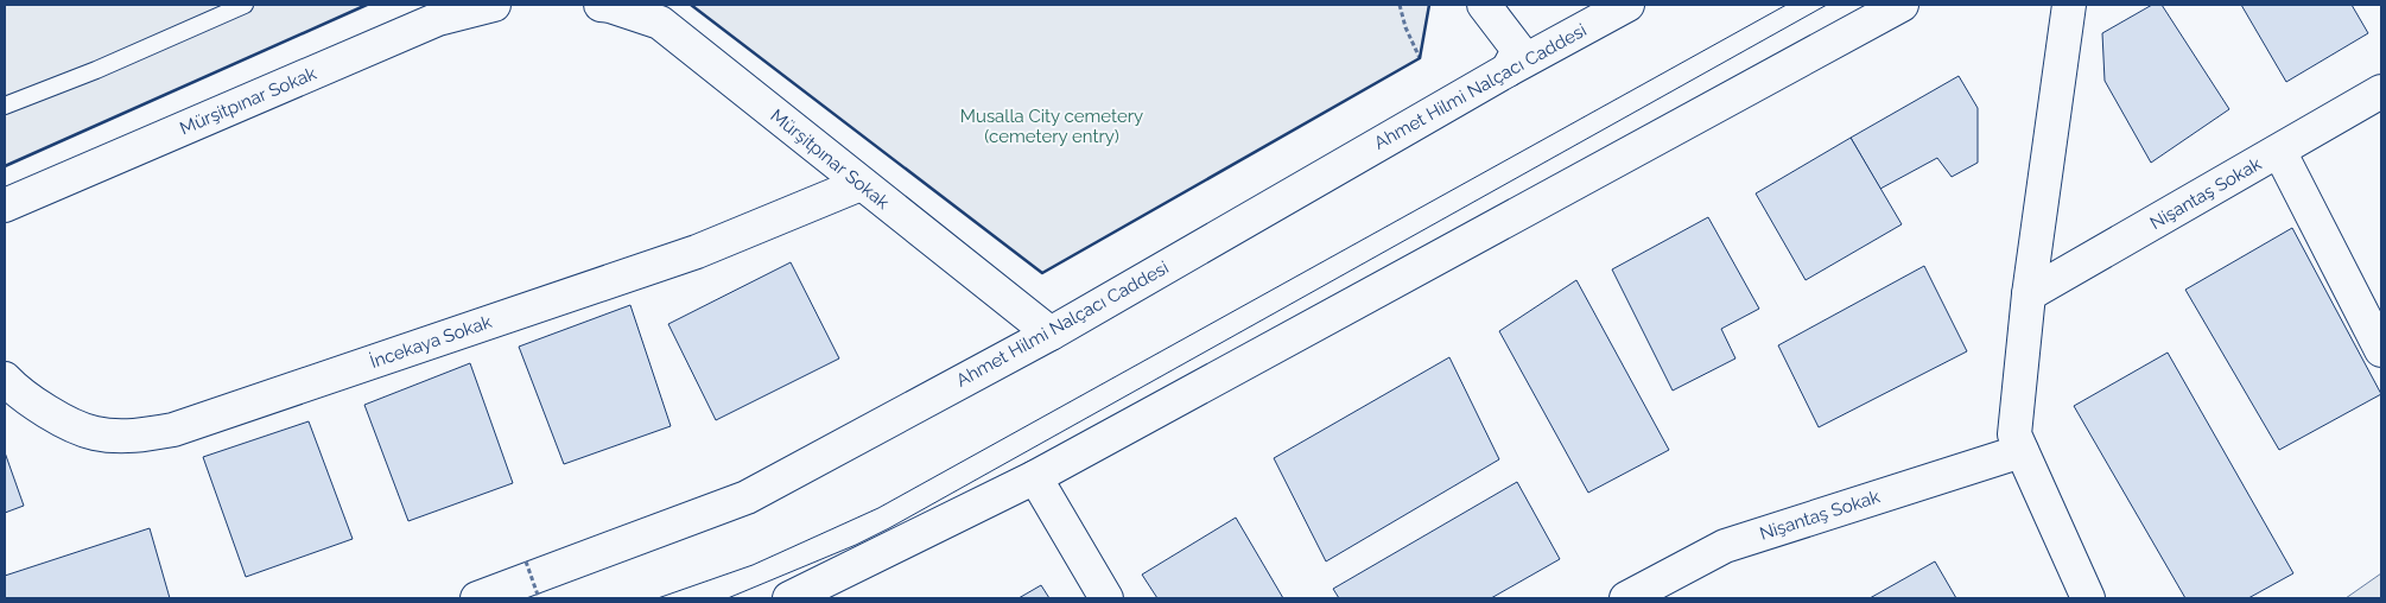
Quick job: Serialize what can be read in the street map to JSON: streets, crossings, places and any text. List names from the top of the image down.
{
  "streets": {
    "street": [
      "Ahmet Hilmi Nalçacı Caddesi",
      "Mürşitpınar Sokak",
      "Nişantaş Sokak",
      "İncekaya Sokak"
    ]
  },
  "crossings": [
    ["Ahmet Hilmi Nalçacı Caddesi", "Mürşitpınar Sokak"],
    ["Mürşitpınar Sokak", "İncekaya Sokak"]
  ],
  "parks": ["Musalla City cemetery (cemetery entry)"]
}
